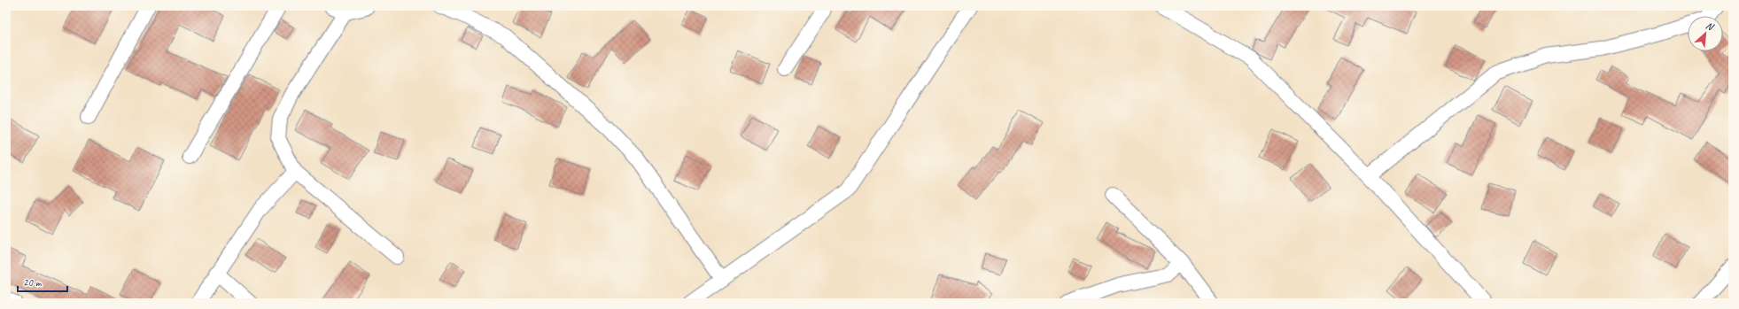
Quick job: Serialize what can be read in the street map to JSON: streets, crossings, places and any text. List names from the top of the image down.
{
  "scale_bar": "20 m",
  "north": "top right"
}
